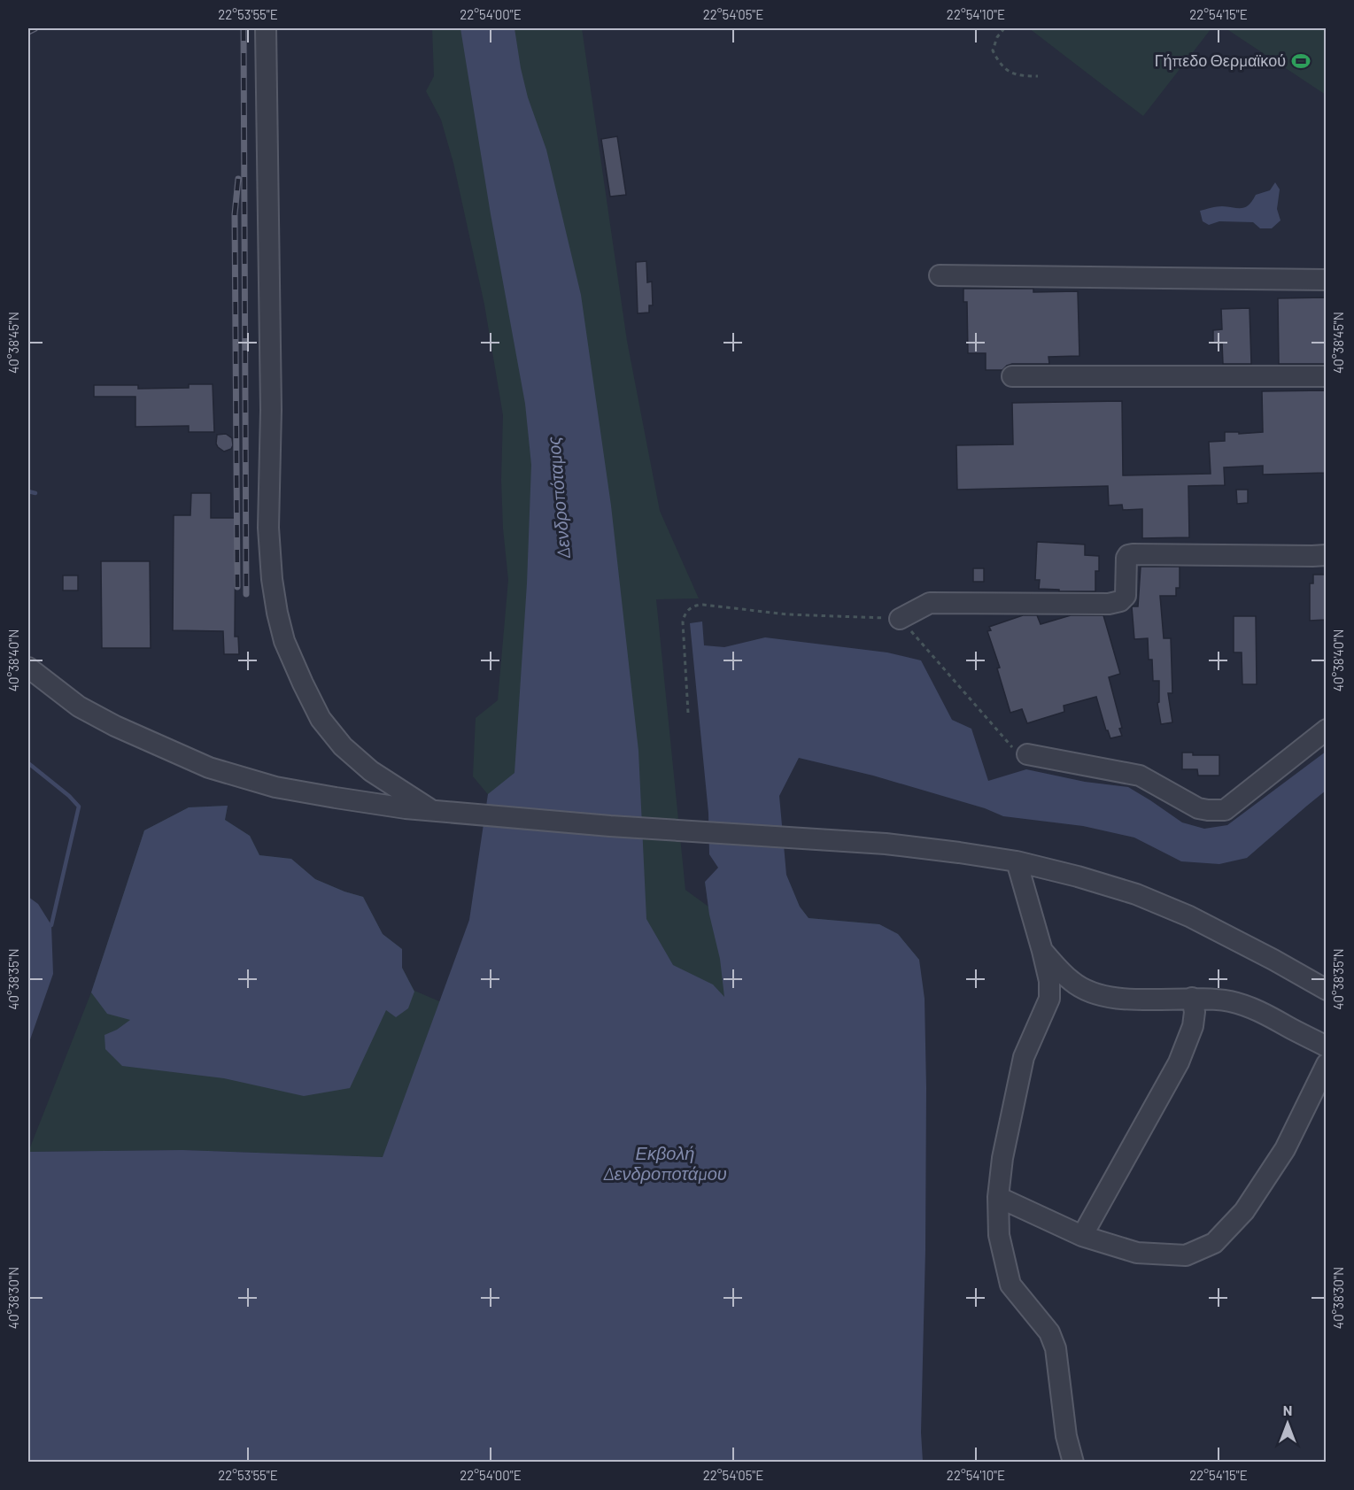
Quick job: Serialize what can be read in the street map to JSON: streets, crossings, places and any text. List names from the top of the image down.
{
  "water": ["Δενδροπόταμος", "Εκβολή Δενδροποτάμου"],
  "places": {
    "sports": ["Γήπεδο Θερμαϊκού"]
  },
  "north": "top",
  "coordinates": [
    "22°53'55\"E",
    "22°54'00\"E",
    "22°54'05\"E",
    "22°54'10\"E",
    "22°54'15\"E",
    "40°38'45\"N",
    "40°38'40\"N",
    "40°38'35\"N",
    "40°38'30\"N"
  ]
}
